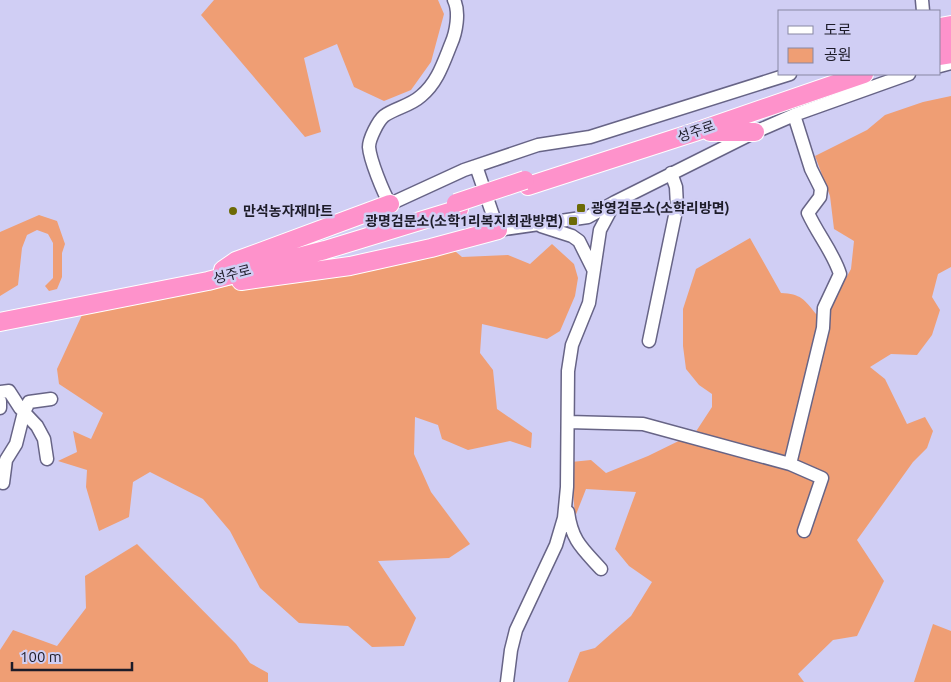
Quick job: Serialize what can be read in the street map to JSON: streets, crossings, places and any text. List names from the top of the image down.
{
  "streets": {
    "highway": ["성주로"]
  },
  "places": {
    "transit": ["광영검문소(소학리방면)", "광명검문소(소학1리복지회관방면)"],
    "other": ["만석농자재마트"]
  },
  "legend": ["도로", "공원"],
  "scale_bar": "100 m"
}
